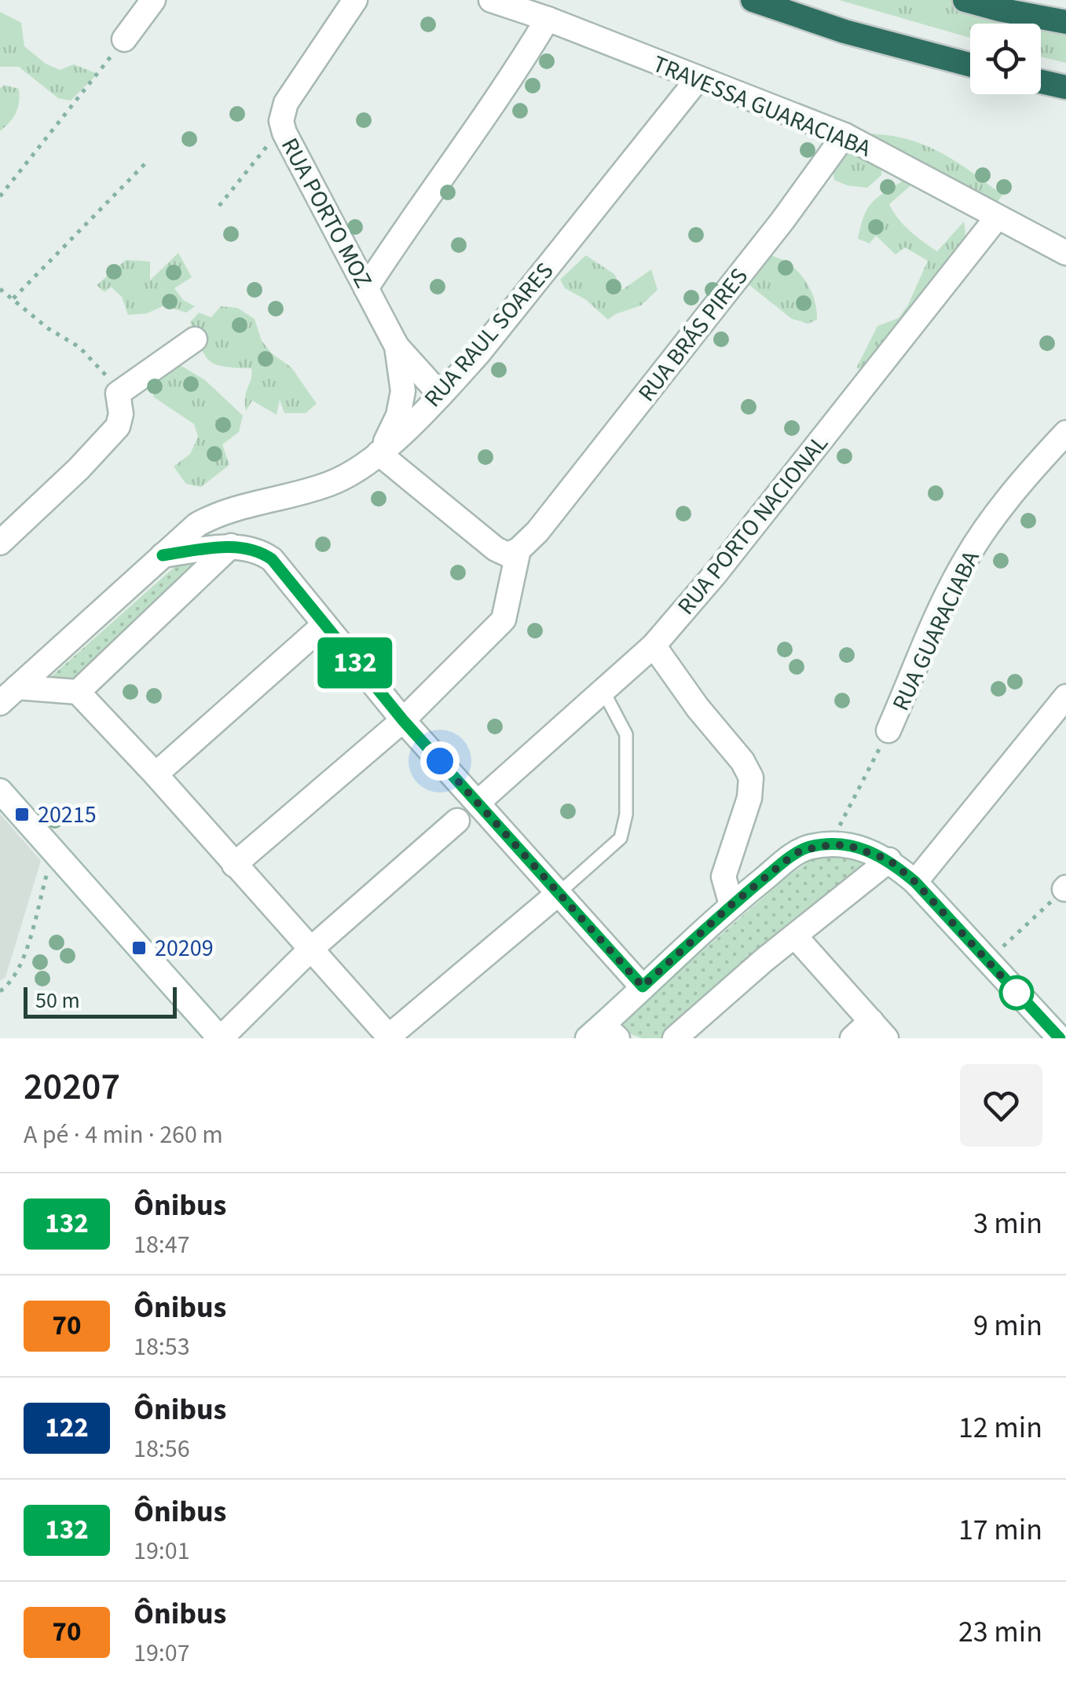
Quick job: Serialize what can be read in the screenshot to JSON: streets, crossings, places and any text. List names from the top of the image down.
{
  "streets": {
    "street": [
      "TRAVESSA GUARACIABA",
      "RUA PORTO MOZ",
      "RUA RAUL SOARES",
      "RUA BRÁS PIRES",
      "RUA PORTO NACIONAL",
      "RUA GUARACIABA"
    ]
  },
  "crossings": [
    ["TRAVESSA GUARACIABA", "RUA RAUL SOARES"],
    ["TRAVESSA GUARACIABA", "RUA BRÁS PIRES"],
    ["TRAVESSA GUARACIABA", "RUA PORTO NACIONAL"],
    ["RUA PORTO MOZ", "RUA RAUL SOARES"]
  ],
  "places": {
    "transit": ["20215", "20209"]
  },
  "lines": ["bus line 132"],
  "scale_bar": "50 m",
  "page": {
    "on_map": "132",
    "scale": "50 m",
    "heading": ["20207", "A pé · 4 min · 260 m"],
    "list": [
      {
        "mark": "132",
        "name": "Ônibus",
        "note": "18:47",
        "value": "3 min"
      },
      {
        "mark": "70",
        "name": "Ônibus",
        "note": "18:53",
        "value": "9 min"
      },
      {
        "mark": "122",
        "name": "Ônibus",
        "note": "18:56",
        "value": "12 min"
      },
      {
        "mark": "132",
        "name": "Ônibus",
        "note": "19:01",
        "value": "17 min"
      },
      {
        "mark": "70",
        "name": "Ônibus",
        "note": "19:07",
        "value": "23 min"
      }
    ]
  }
}
